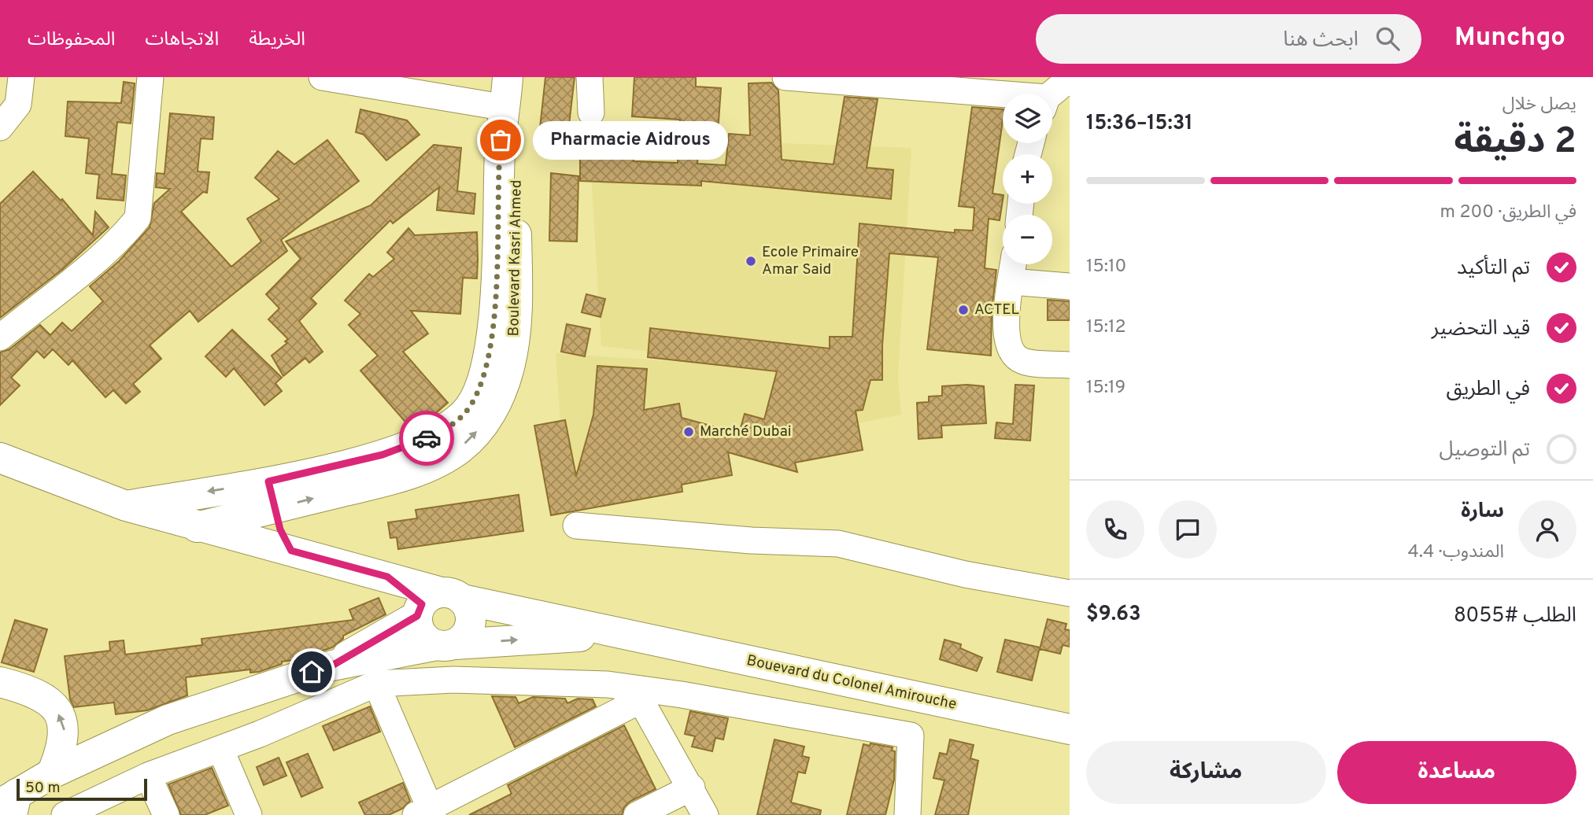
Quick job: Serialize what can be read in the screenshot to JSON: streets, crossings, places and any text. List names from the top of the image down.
{
  "streets": {
    "main road": ["Boulevard Kasri Ahmed", "Bouevard du Colonel Amirouche"]
  },
  "crossings": [
    ["Boulevard Kasri Ahmed", "Bouevard du Colonel Amirouche"]
  ],
  "places": [
    "Pharmacie Aidrous",
    "Ecole Primaire Amar Said",
    "ACTEL",
    "Marché Dubai"
  ],
  "scale_bar": "50 m",
  "page": {
    "header": "Munchgo",
    "search": "ابحث هنا",
    "nav": ["الخريطة", "الاتجاهات", "المحفوظات"],
    "heading": ["2 دقيقة", "يصل خلال", "15:31–15:36"],
    "panel": [
      "سارة",
      "المندوب · 4.4",
      "الطلب #8055",
      "$9.63"
    ],
    "map_buttons": ["+", "−"],
    "bubble": "Pharmacie Aidrous",
    "bar": "في الطريق · 200 m",
    "list": [
      ["تم التأكيد", "15:10"],
      ["قيد التحضير", "15:12"],
      ["في الطريق", "15:19"],
      "تم التوصيل"
    ],
    "buttons": ["مساعدة", "مشاركة"],
    "scale": "50 m"
  }
}
